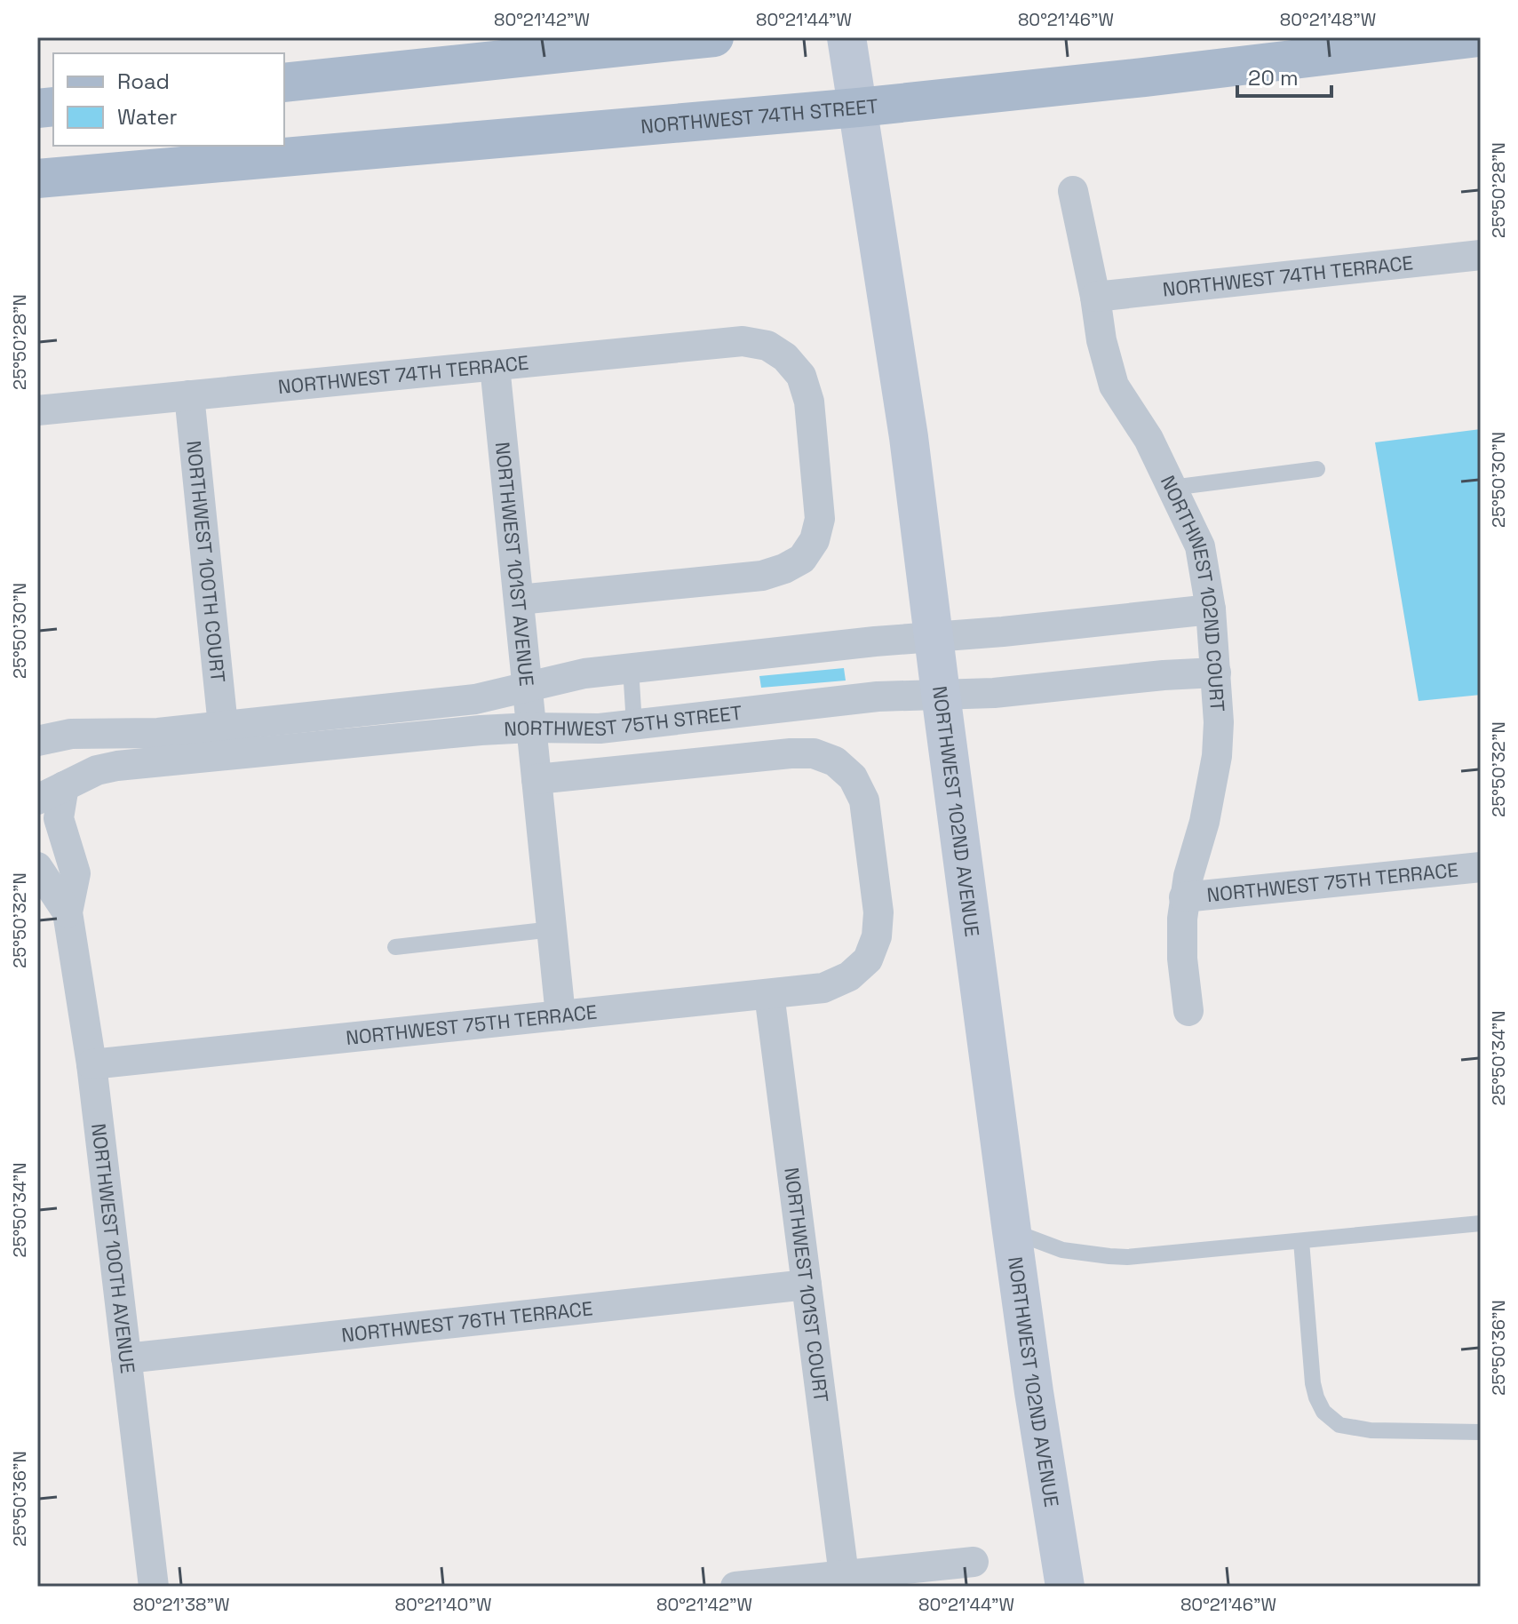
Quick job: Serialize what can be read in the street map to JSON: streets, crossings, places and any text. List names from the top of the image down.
{
  "streets": {
    "main road": ["NORTHWEST 74TH STREET"],
    "street": [
      "NORTHWEST 74TH TERRACE",
      "NORTHWEST 100TH COURT",
      "NORTHWEST 101ST AVENUE",
      "NORTHWEST 102ND COURT",
      "NORTHWEST 75TH STREET",
      "NORTHWEST 102ND AVENUE",
      "NORTHWEST 75TH TERRACE",
      "NORTHWEST 100TH AVENUE",
      "NORTHWEST 101ST COURT",
      "NORTHWEST 76TH TERRACE"
    ]
  },
  "crossings": [
    ["NORTHWEST 74TH STREET", "NORTHWEST 102ND AVENUE"],
    ["NORTHWEST 74TH TERRACE", "NORTHWEST 100TH COURT"],
    ["NORTHWEST 74TH TERRACE", "NORTHWEST 101ST AVENUE"],
    ["NORTHWEST 74TH TERRACE", "NORTHWEST 102ND COURT"],
    ["NORTHWEST 100TH COURT", "NORTHWEST 75TH STREET"],
    ["NORTHWEST 101ST AVENUE", "NORTHWEST 75TH STREET"],
    ["NORTHWEST 101ST AVENUE", "NORTHWEST 75TH TERRACE"],
    ["NORTHWEST 102ND COURT", "NORTHWEST 75TH STREET"],
    ["NORTHWEST 102ND COURT", "NORTHWEST 75TH TERRACE"],
    ["NORTHWEST 75TH STREET", "NORTHWEST 102ND AVENUE"],
    ["NORTHWEST 75TH STREET", "NORTHWEST 100TH AVENUE"],
    ["NORTHWEST 75TH TERRACE", "NORTHWEST 100TH AVENUE"],
    ["NORTHWEST 75TH TERRACE", "NORTHWEST 101ST COURT"],
    ["NORTHWEST 100TH AVENUE", "NORTHWEST 76TH TERRACE"],
    ["NORTHWEST 101ST COURT", "NORTHWEST 76TH TERRACE"]
  ],
  "legend": ["Road", "Water"],
  "scale_bar": "20 m",
  "coordinates": [
    "80°21'42\"W",
    "80°21'44\"W",
    "80°21'46\"W",
    "80°21'48\"W",
    "25°50'28\"N",
    "25°50'30\"N",
    "25°50'32\"N",
    "25°50'34\"N",
    "25°50'36\"N",
    "80°21'38\"W",
    "80°21'40\"W"
  ]
}
